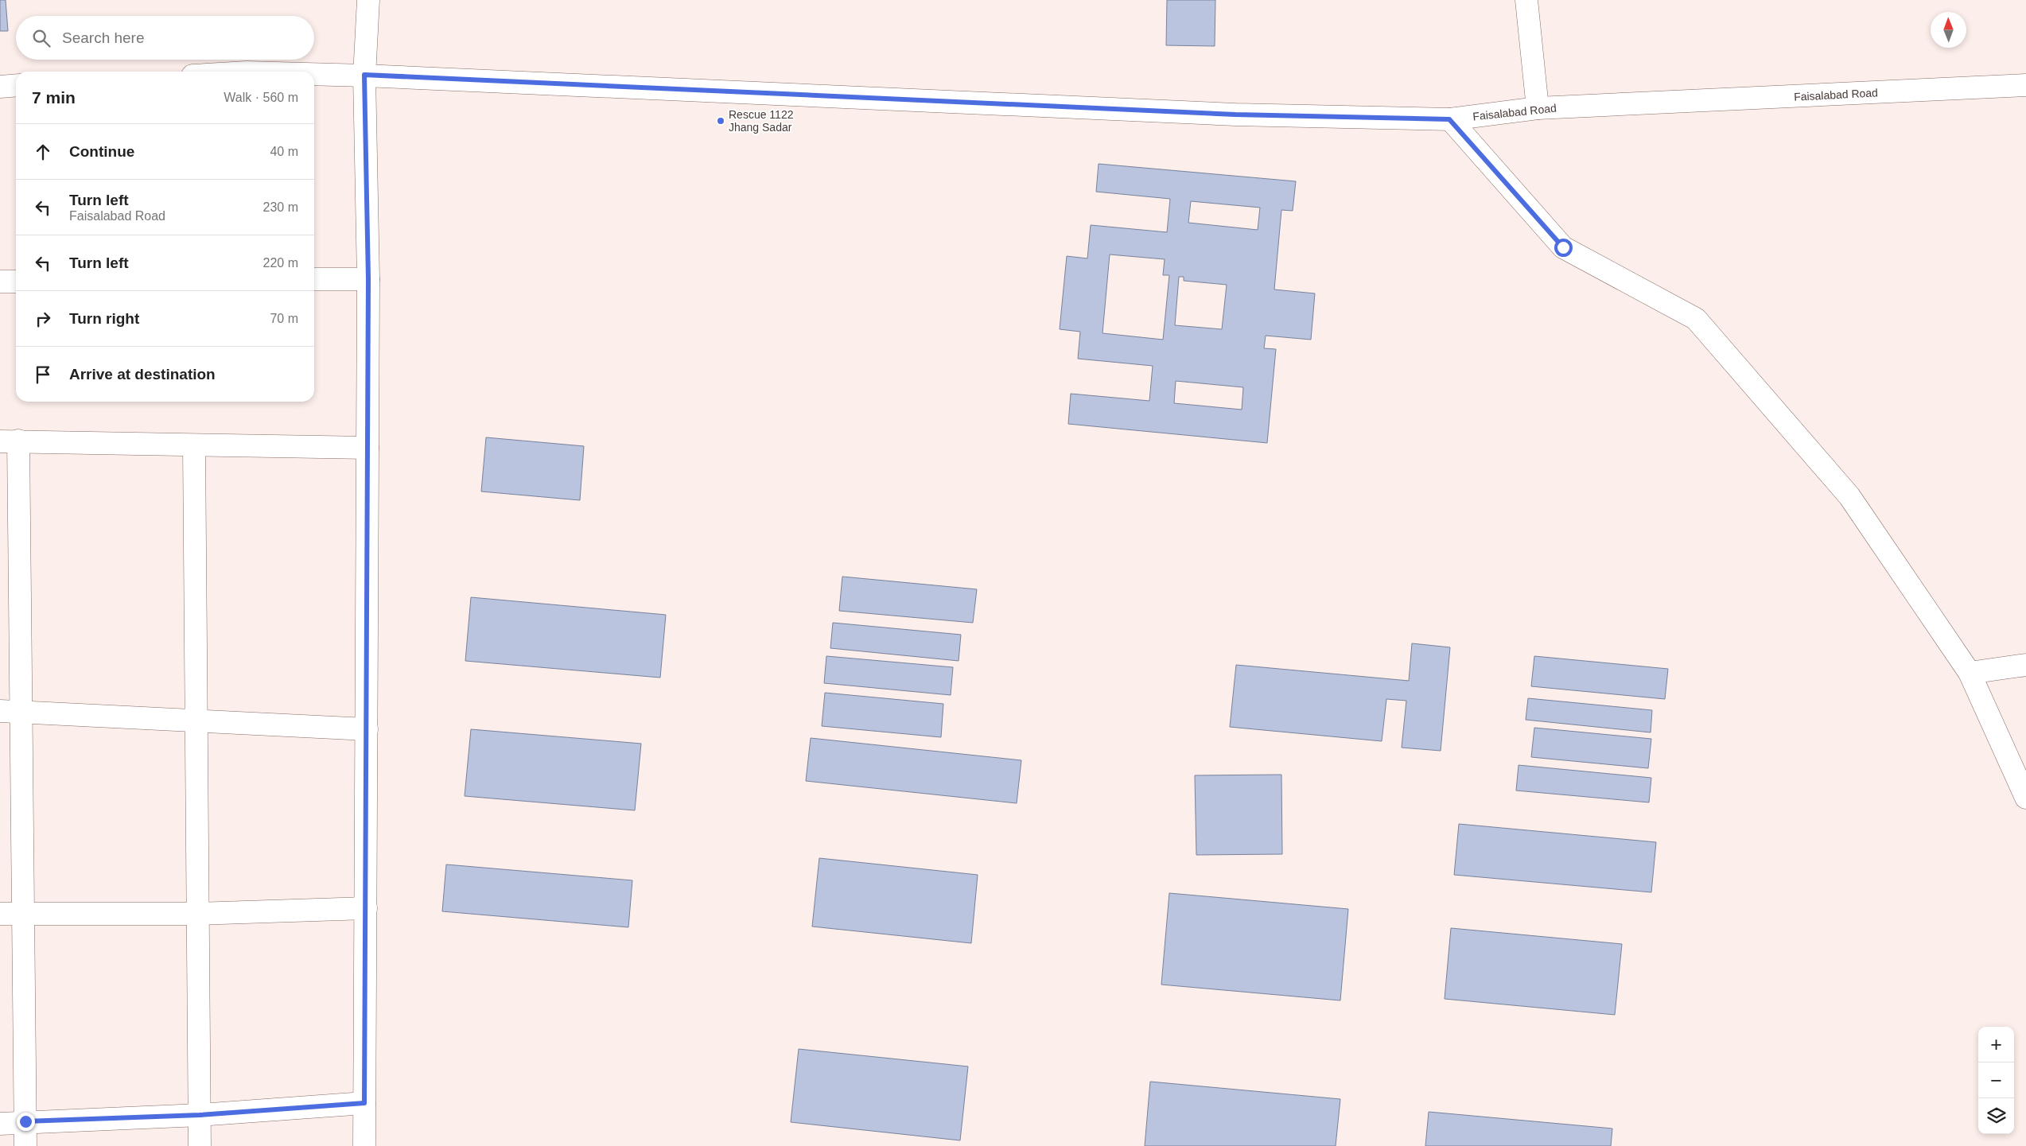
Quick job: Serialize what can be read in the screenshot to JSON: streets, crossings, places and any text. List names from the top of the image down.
{
  "streets": {
    "street": ["Faisalabad Road"]
  },
  "places": ["Rescue 1122 Jhang Sadar"],
  "north": "top",
  "page": {
    "search": "Search here",
    "heading": ["7 min", "Walk · 560 m"],
    "list": [
      ["Continue", "40 m"],
      ["Turn left", "Faisalabad Road", "230 m"],
      ["Turn left", "220 m"],
      ["Turn right", "70 m"],
      "Arrive at destination"
    ],
    "map_buttons": ["+", "−"]
  }
}
